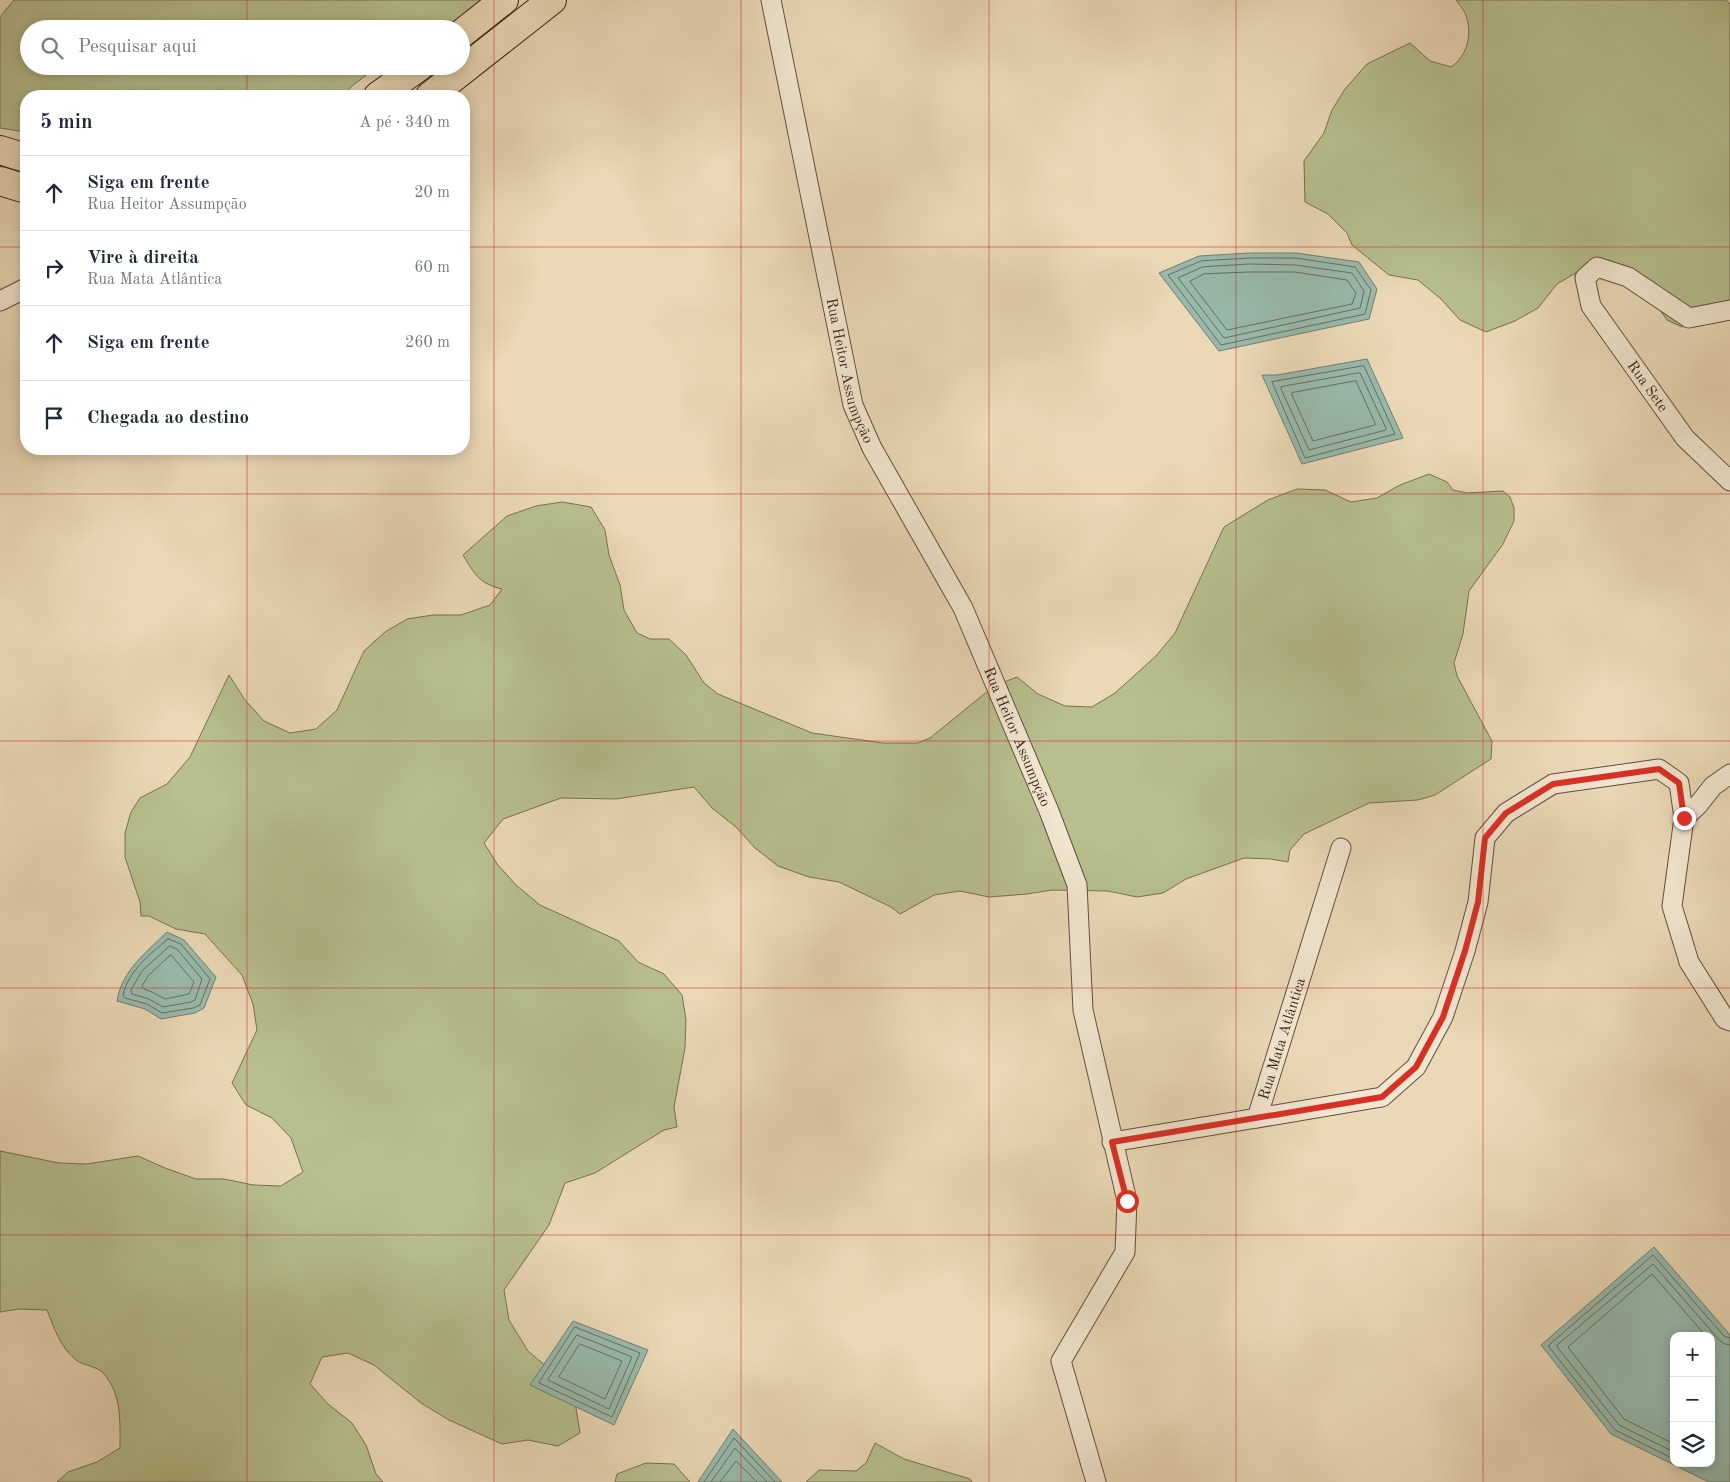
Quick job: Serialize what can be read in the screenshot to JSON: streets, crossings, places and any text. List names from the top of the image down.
{
  "streets": {
    "street": ["Rua Heitor Assumpção", "Rua Sete", "Rua Mata Atlântica"]
  },
  "crossings": [
    ["Rua Heitor Assumpção", "Rua Mata Atlântica"]
  ],
  "page": {
    "search": "Pesquisar aqui",
    "heading": ["5 min", "A pé · 340 m"],
    "list": [
      ["Siga em frente", "Rua Heitor Assumpção", "20 m"],
      ["Vire à direita", "Rua Mata Atlântica", "60 m"],
      ["Siga em frente", "260 m"],
      "Chegada ao destino"
    ],
    "map_buttons": ["+", "−"]
  }
}
